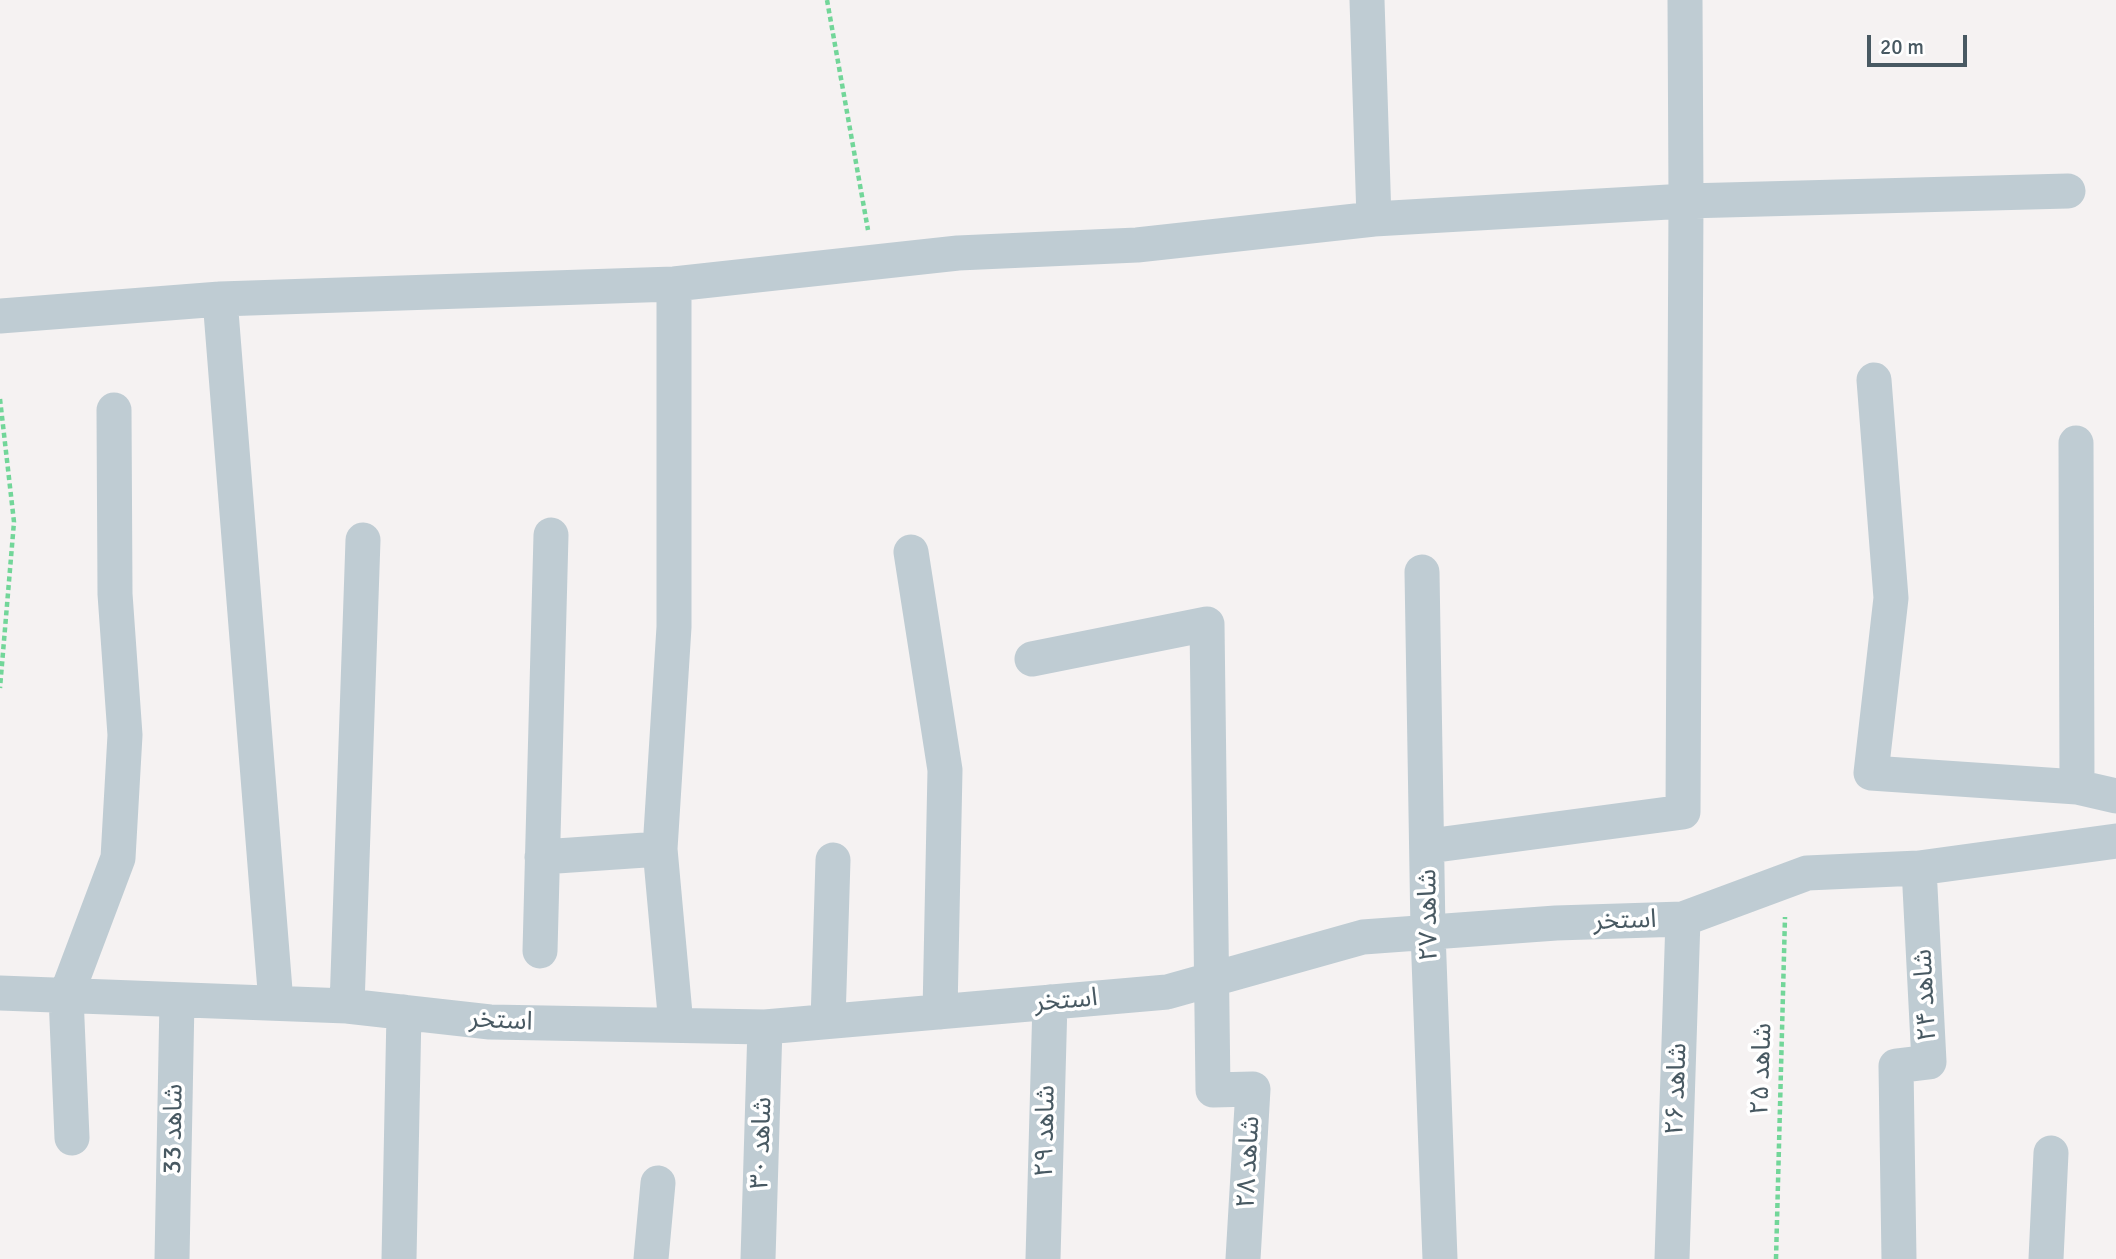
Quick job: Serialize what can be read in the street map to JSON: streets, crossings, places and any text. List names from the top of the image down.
{
  "streets": {
    "street": [
      "شاهد ۲۷",
      "استخر",
      "شاهد ۲۴",
      "شاهد ۲۶",
      "شاهد 33",
      "شاهد ۲۹",
      "شاهد ۳۰",
      "شاهد ۲۸"
    ],
    "path": ["شاهد ۲۵"]
  },
  "crossings": [
    ["شاهد ۲۷", "استخر"],
    ["استخر", "شاهد ۲۴"],
    ["استخر", "شاهد ۲۵"],
    ["استخر", "شاهد ۲۶"],
    ["استخر", "شاهد 33"],
    ["استخر", "شاهد ۲۹"],
    ["استخر", "شاهد ۳۰"],
    ["استخر", "شاهد ۲۸"]
  ],
  "scale_bar": "20 m"
}
